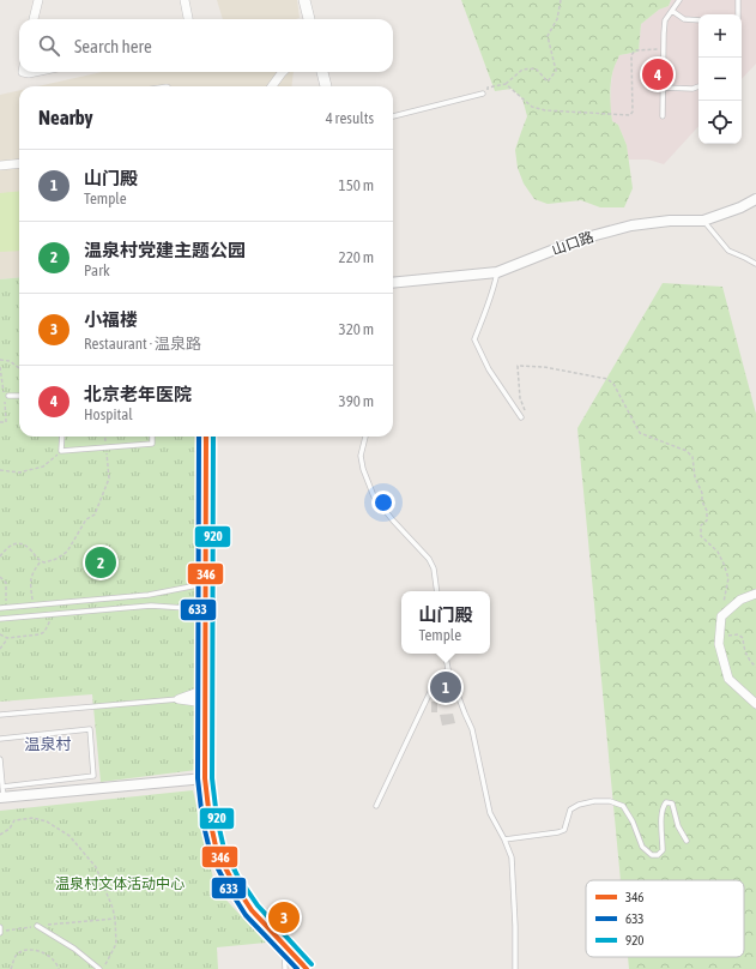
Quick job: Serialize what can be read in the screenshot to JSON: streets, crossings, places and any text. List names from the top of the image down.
{
  "streets": {
    "street": ["山口路"]
  },
  "districts": ["温泉村"],
  "parks": ["温泉村文体活动中心"],
  "lines": ["transit line 346", "transit line 633", "transit line 920"],
  "legend": ["346", "633", "920"],
  "page": {
    "map_buttons": ["+", "−"],
    "search": "Search here",
    "pins": [
      "4",
      "2",
      "1",
      "3"
    ],
    "heading": ["Nearby", "4 results"],
    "list": [
      {
        "mark": "1",
        "name": "山门殿",
        "note": "Temple",
        "value": "150 m"
      },
      {
        "mark": "2",
        "name": "温泉村党建主题公园",
        "note": "Park",
        "value": "220 m"
      },
      {
        "mark": "3",
        "name": "小福楼",
        "note": "Restaurant · 温泉路",
        "value": "320 m"
      },
      {
        "mark": "4",
        "name": "北京老年医院",
        "note": "Hospital",
        "value": "390 m"
      }
    ],
    "popup": ["山门殿", "Temple"]
  }
}
